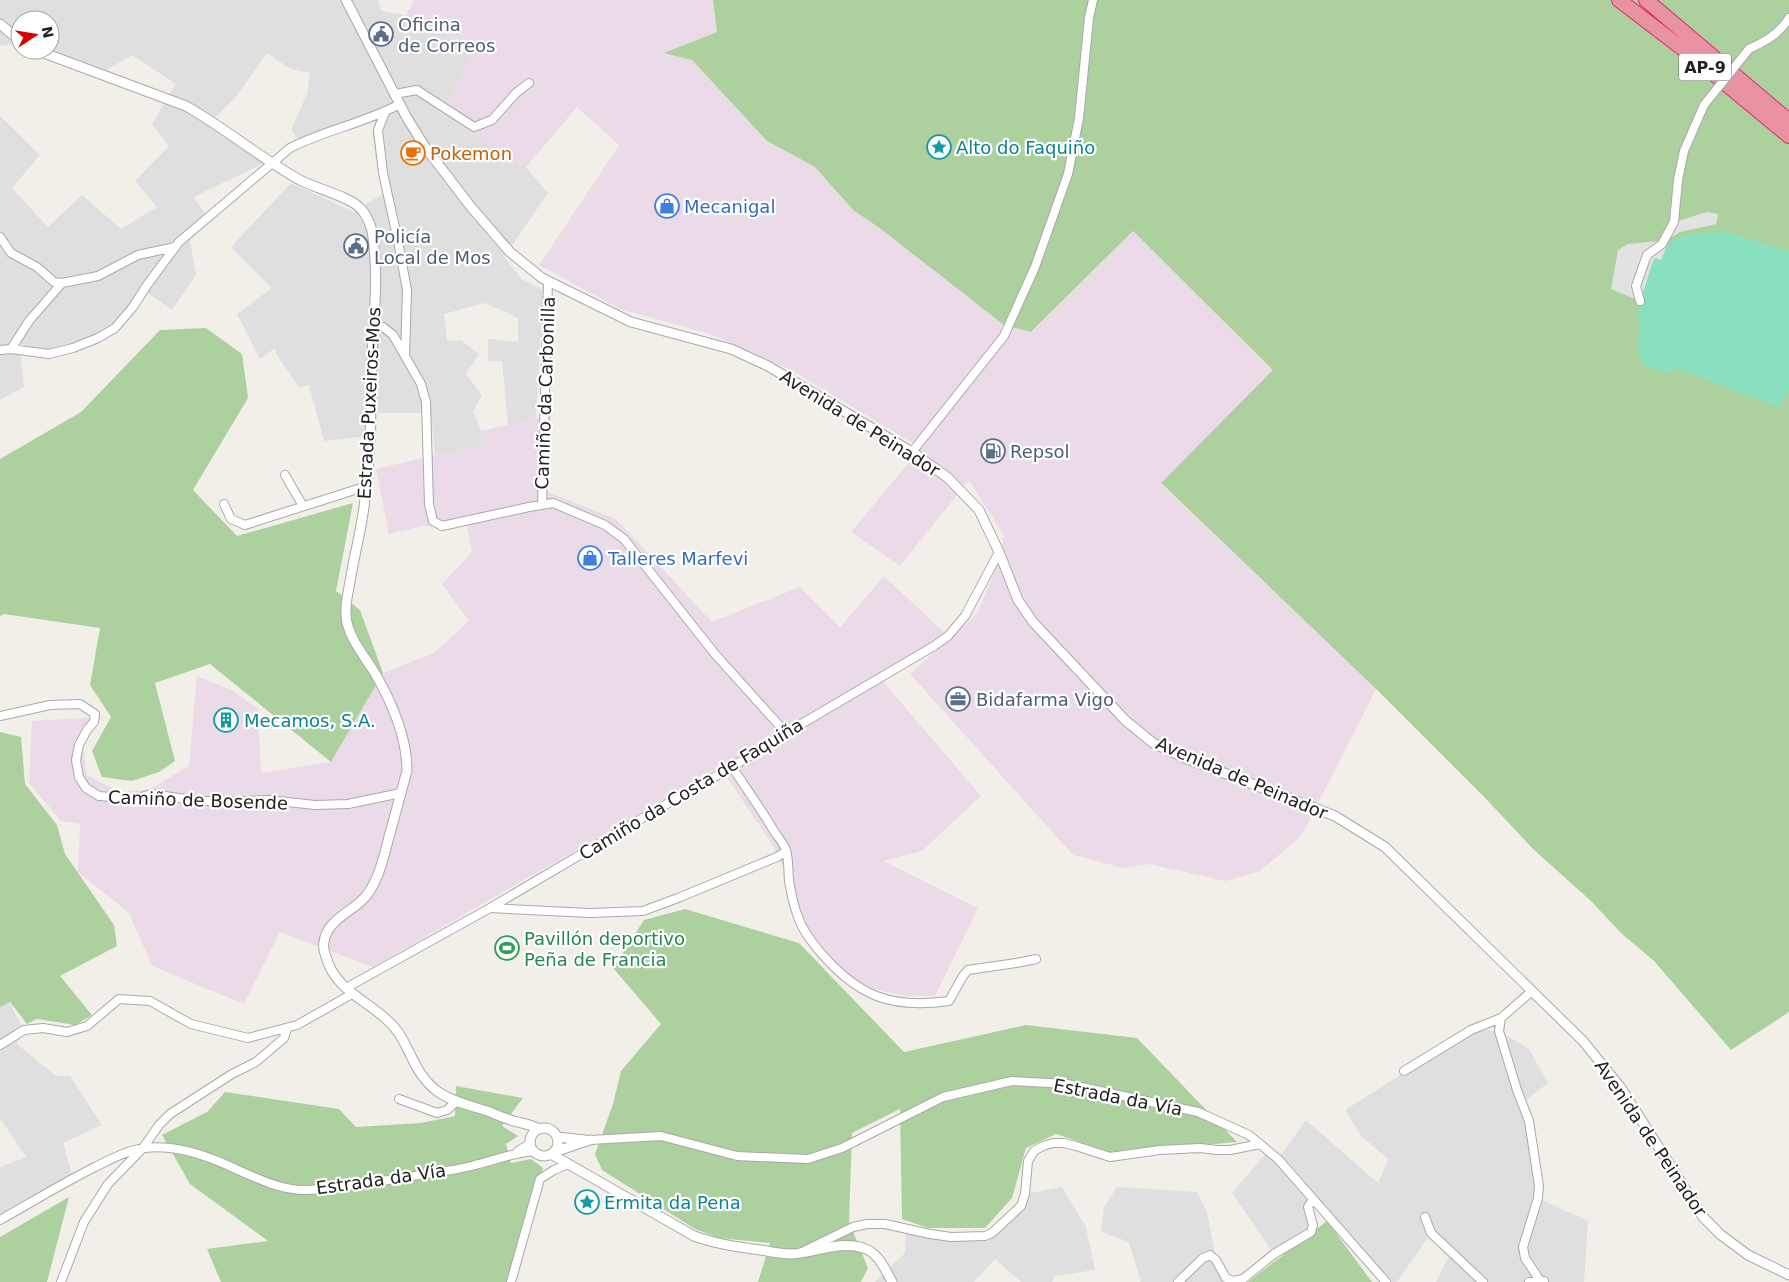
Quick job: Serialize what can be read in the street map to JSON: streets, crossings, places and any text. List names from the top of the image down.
{
  "streets": {
    "highway": ["AP-9"],
    "street": [
      "Camiño da Carbonilla",
      "Estrada Puxeiros-Mos",
      "Avenida de Peinador",
      "Camiño da Costa de Faquiña",
      "Camiño de Bosende",
      "Estrada da Vía"
    ]
  },
  "crossings": [
    ["Camiño da Carbonilla", "Avenida de Peinador"],
    ["Estrada Puxeiros-Mos", "Camiño da Costa de Faquiña"],
    ["Estrada Puxeiros-Mos", "Camiño de Bosende"],
    ["Estrada Puxeiros-Mos", "Estrada da Vía"],
    ["Avenida de Peinador", "Camiño da Costa de Faquiña"]
  ],
  "places": {
    "public building": ["Oficina de Correos", "Policía Local de Mos"],
    "place": ["Alto do Faquiño", "Ermita da Pena"],
    "cafe": ["Pokemon"],
    "shop": ["Mecanigal", "Talleres Marfevi"],
    "fuel station": ["Repsol"],
    "office": ["Bidafarma Vigo"],
    "building": ["Mecamos, S.A."],
    "sports": ["Pavillón deportivo Peña de Francia"]
  },
  "north": "right"
}
